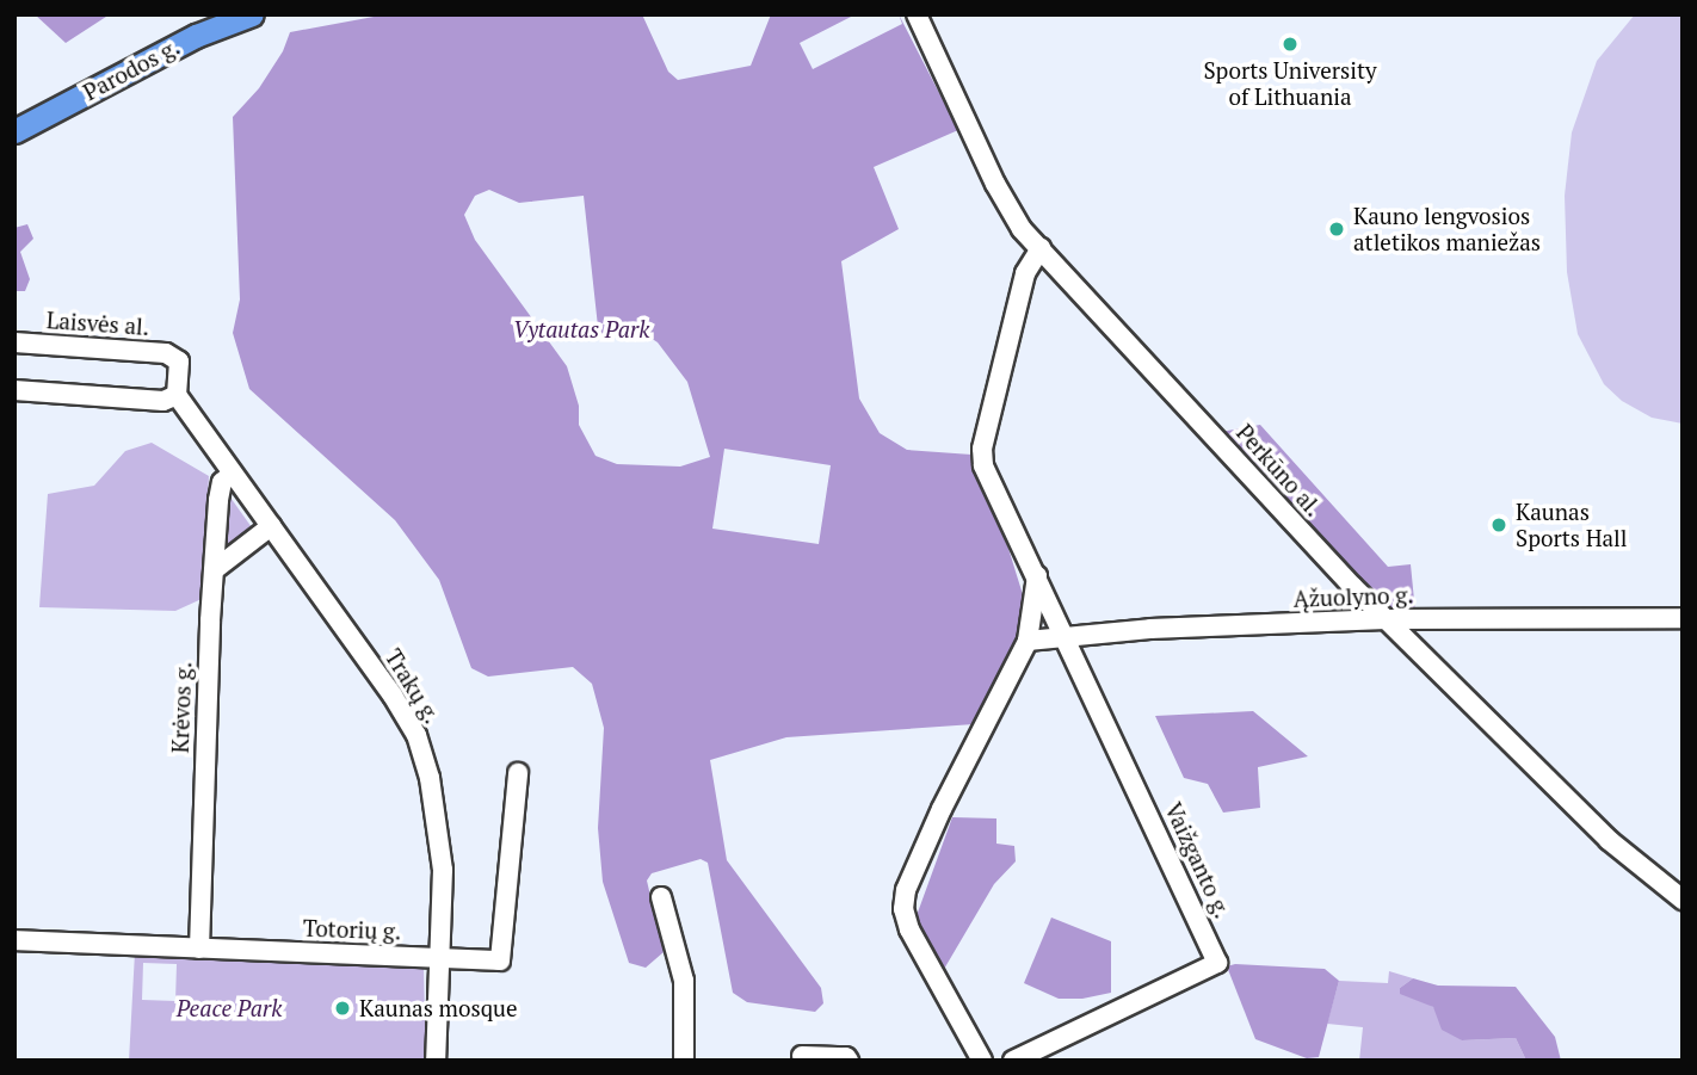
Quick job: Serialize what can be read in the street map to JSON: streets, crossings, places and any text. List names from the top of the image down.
{
  "streets": {
    "main road": ["Parodos g."],
    "street": [
      "Laisvės al.",
      "Perkūno al.",
      "Ąžuolyno g.",
      "Trakų g.",
      "Krėvos g.",
      "Vaižganto g.",
      "Totorių g."
    ]
  },
  "crossings": [
    ["Laisvės al.", "Trakų g."],
    ["Perkūno al.", "Ąžuolyno g."],
    ["Perkūno al.", "Vaižganto g."],
    ["Ąžuolyno g.", "Vaižganto g."],
    ["Trakų g.", "Krėvos g."],
    ["Trakų g.", "Totorių g."],
    ["Krėvos g.", "Totorių g."]
  ],
  "parks": ["Vytautas Park", "Peace Park"],
  "places": [
    "Sports University of Lithuania",
    "Kauno lengvosios atletikos maniežas",
    "Kaunas Sports Hall",
    "Kaunas mosque"
  ]
}
